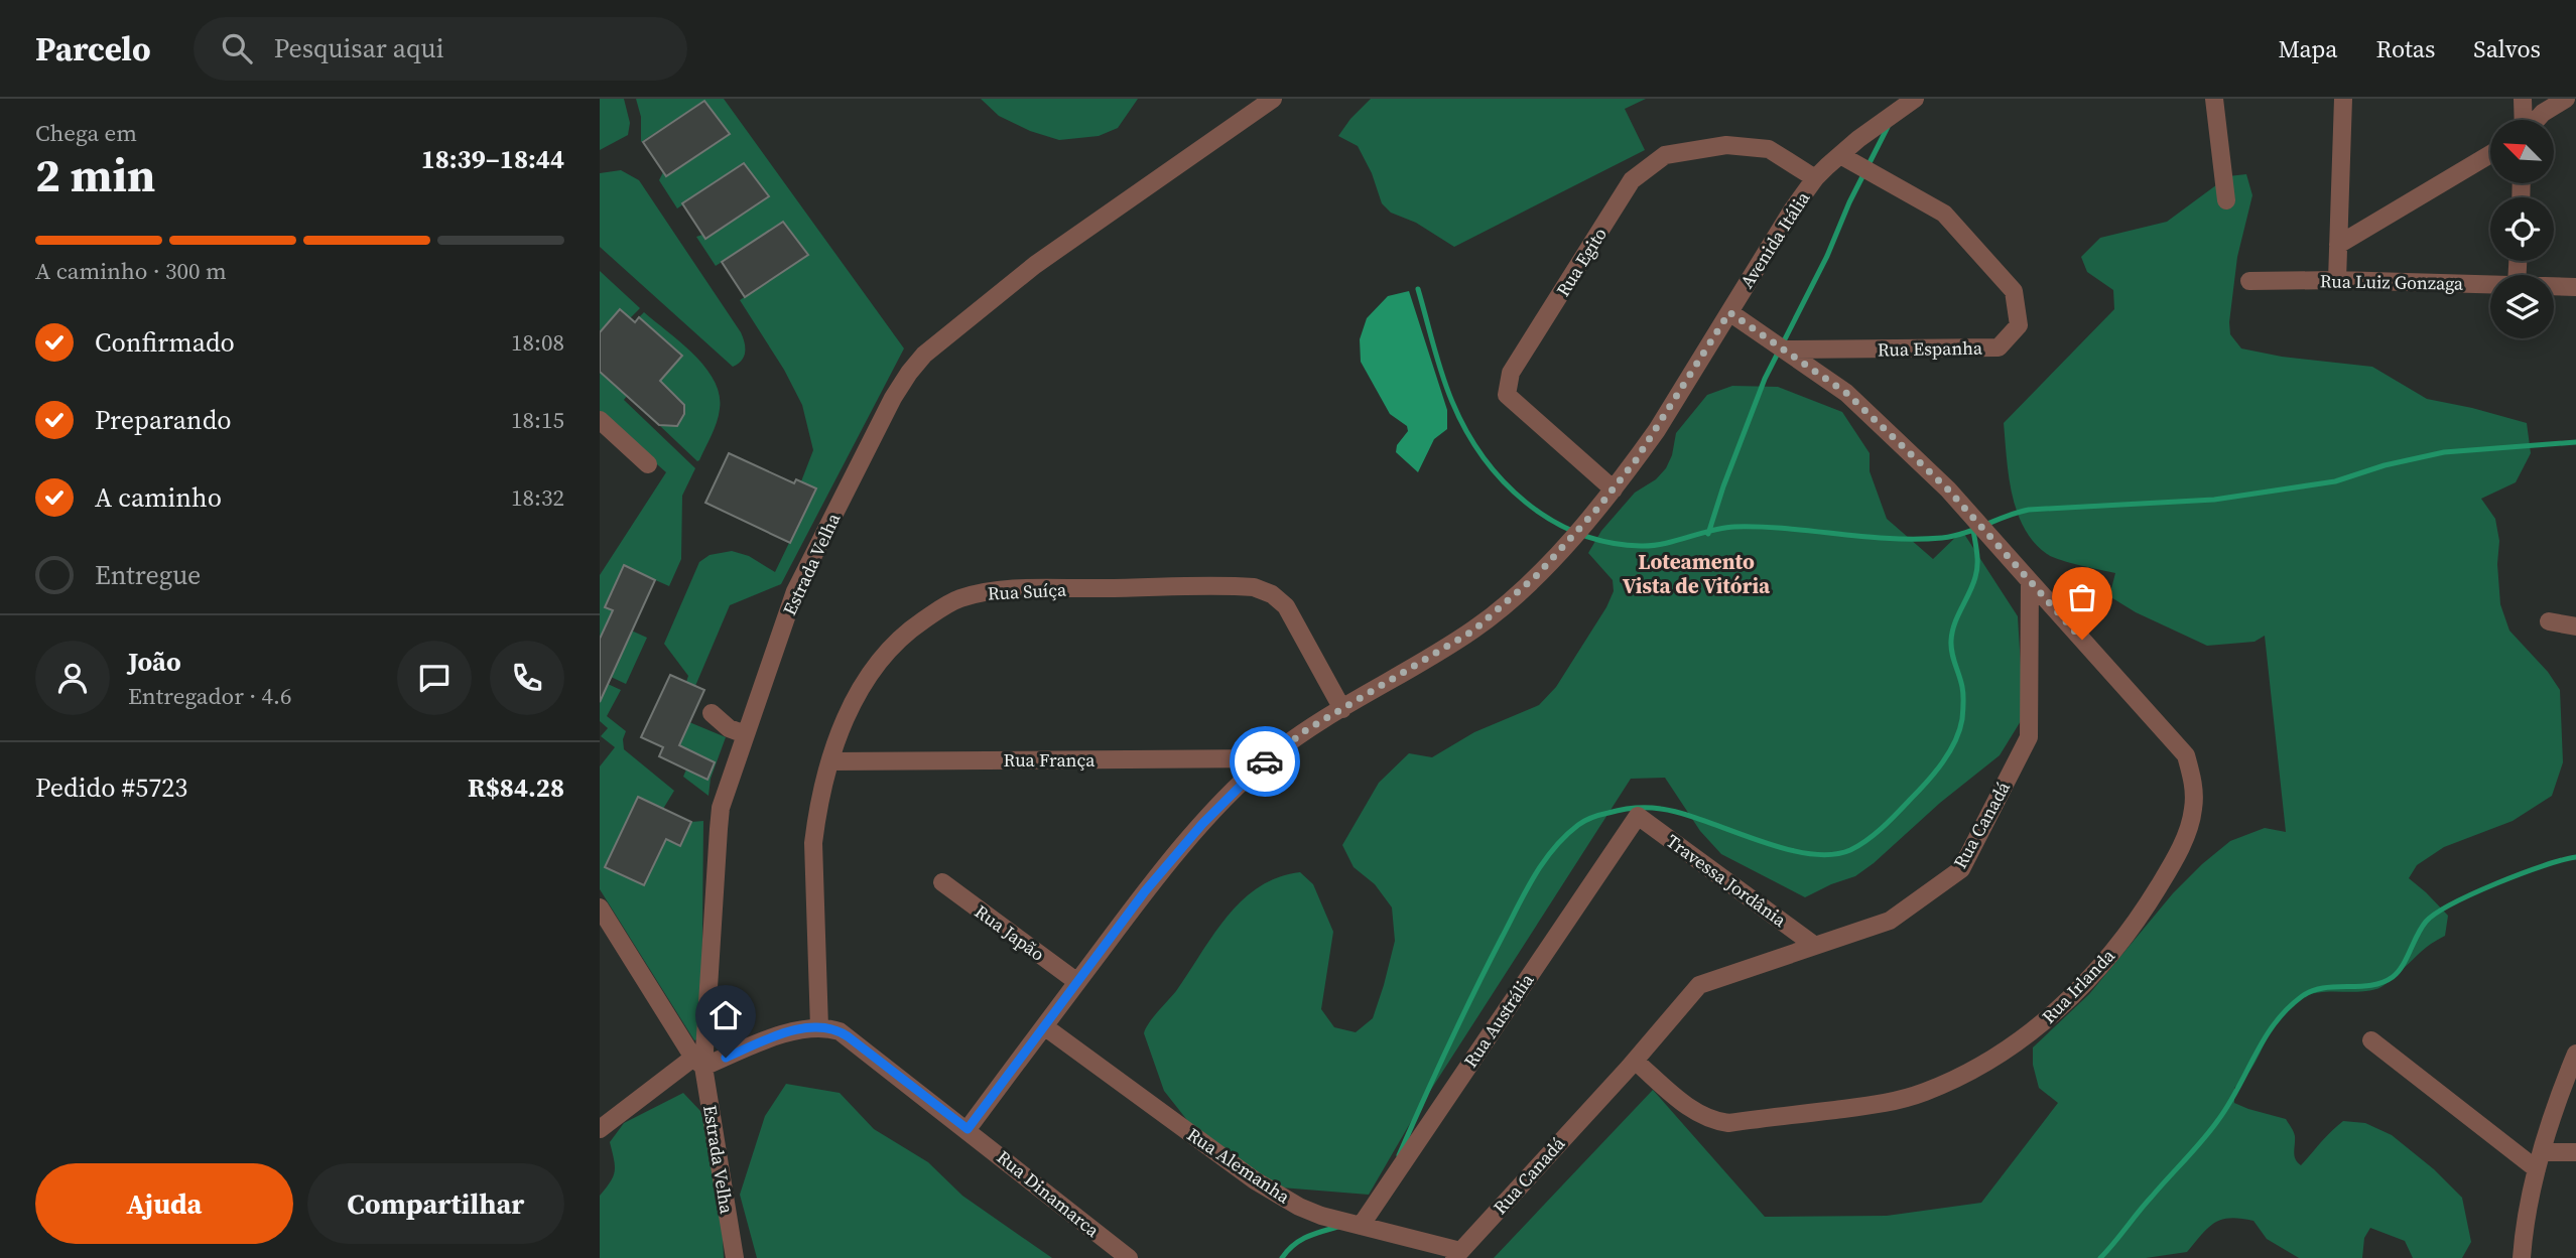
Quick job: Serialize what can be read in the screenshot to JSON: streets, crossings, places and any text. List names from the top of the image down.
{
  "streets": {
    "street": [
      "Avenida Itália",
      "Rua Egito",
      "Rua Luiz Gonzaga",
      "Rua Espanha",
      "Estrada Velha",
      "Rua Suíça",
      "Rua França",
      "Rua Canadá",
      "Travessa Jordânia",
      "Rua Japão",
      "Rua Irlanda",
      "Rua Austrália",
      "Rua Alemanha",
      "Rua Dinamarca"
    ]
  },
  "crossings": [
    ["Avenida Itália", "Rua Egito"],
    ["Avenida Itália", "Rua Espanha"],
    ["Avenida Itália", "Rua Suíça"],
    ["Avenida Itália", "Rua França"],
    ["Avenida Itália", "Rua Japão"],
    ["Avenida Itália", "Rua Alemanha"],
    ["Avenida Itália", "Rua Dinamarca"],
    ["Rua Suíça", "Rua França"],
    ["Rua Suíça", "Rua Dinamarca"],
    ["Rua Canadá", "Travessa Jordânia"],
    ["Rua Canadá", "Rua Irlanda"],
    ["Rua Canadá", "Rua Alemanha"],
    ["Travessa Jordânia", "Rua Austrália"],
    ["Rua Austrália", "Rua Alemanha"]
  ],
  "districts": ["Loteamento Vista de Vitória"],
  "north": "top left",
  "page": {
    "header": "Parcelo",
    "search": "Pesquisar aqui",
    "nav": ["Mapa", "Rotas", "Salvos"],
    "heading": ["2 min", "Chega em", "18:39–18:44"],
    "panel": [
      "João",
      "Entregador · 4.6",
      "Pedido #5723",
      "R$84.28"
    ],
    "bar": "A caminho · 300 m",
    "list": [
      ["Confirmado", "18:08"],
      ["Preparando", "18:15"],
      ["A caminho", "18:32"],
      "Entregue"
    ],
    "buttons": ["Ajuda", "Compartilhar"]
  }
}
